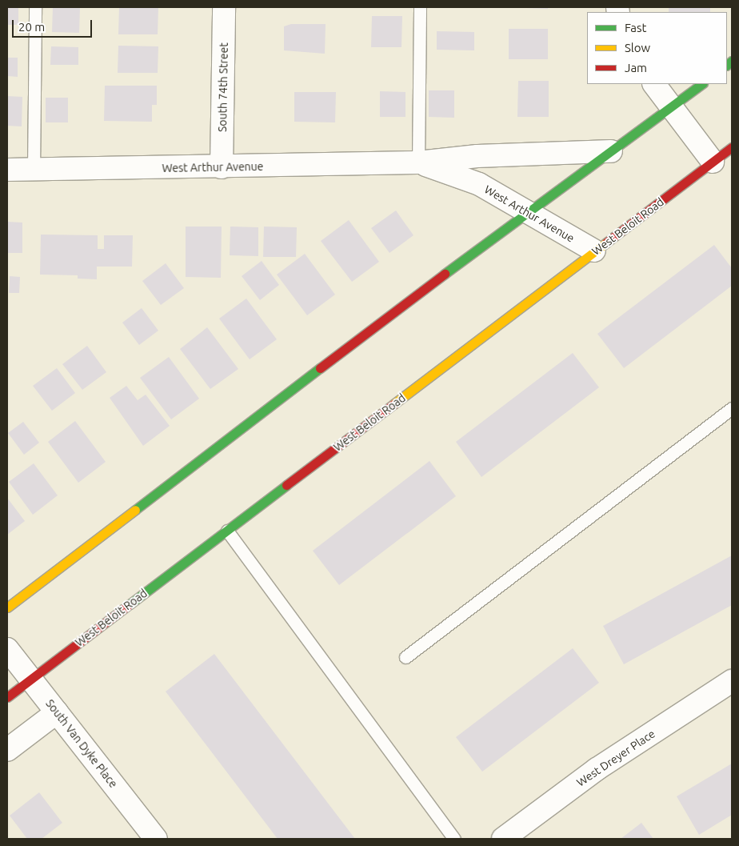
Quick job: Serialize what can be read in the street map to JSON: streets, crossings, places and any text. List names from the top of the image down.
{
  "streets": {
    "main road": ["West Beloit Road"],
    "street": [
      "South 74th Street",
      "West Arthur Avenue",
      "South Van Dyke Place",
      "West Dreyer Place"
    ]
  },
  "crossings": [
    ["South 74th Street", "West Arthur Avenue"],
    ["West Arthur Avenue", "West Beloit Road"],
    ["West Beloit Road", "South Van Dyke Place"]
  ],
  "legend": ["Fast", "Slow", "Jam"],
  "scale_bar": "20 m"
}
